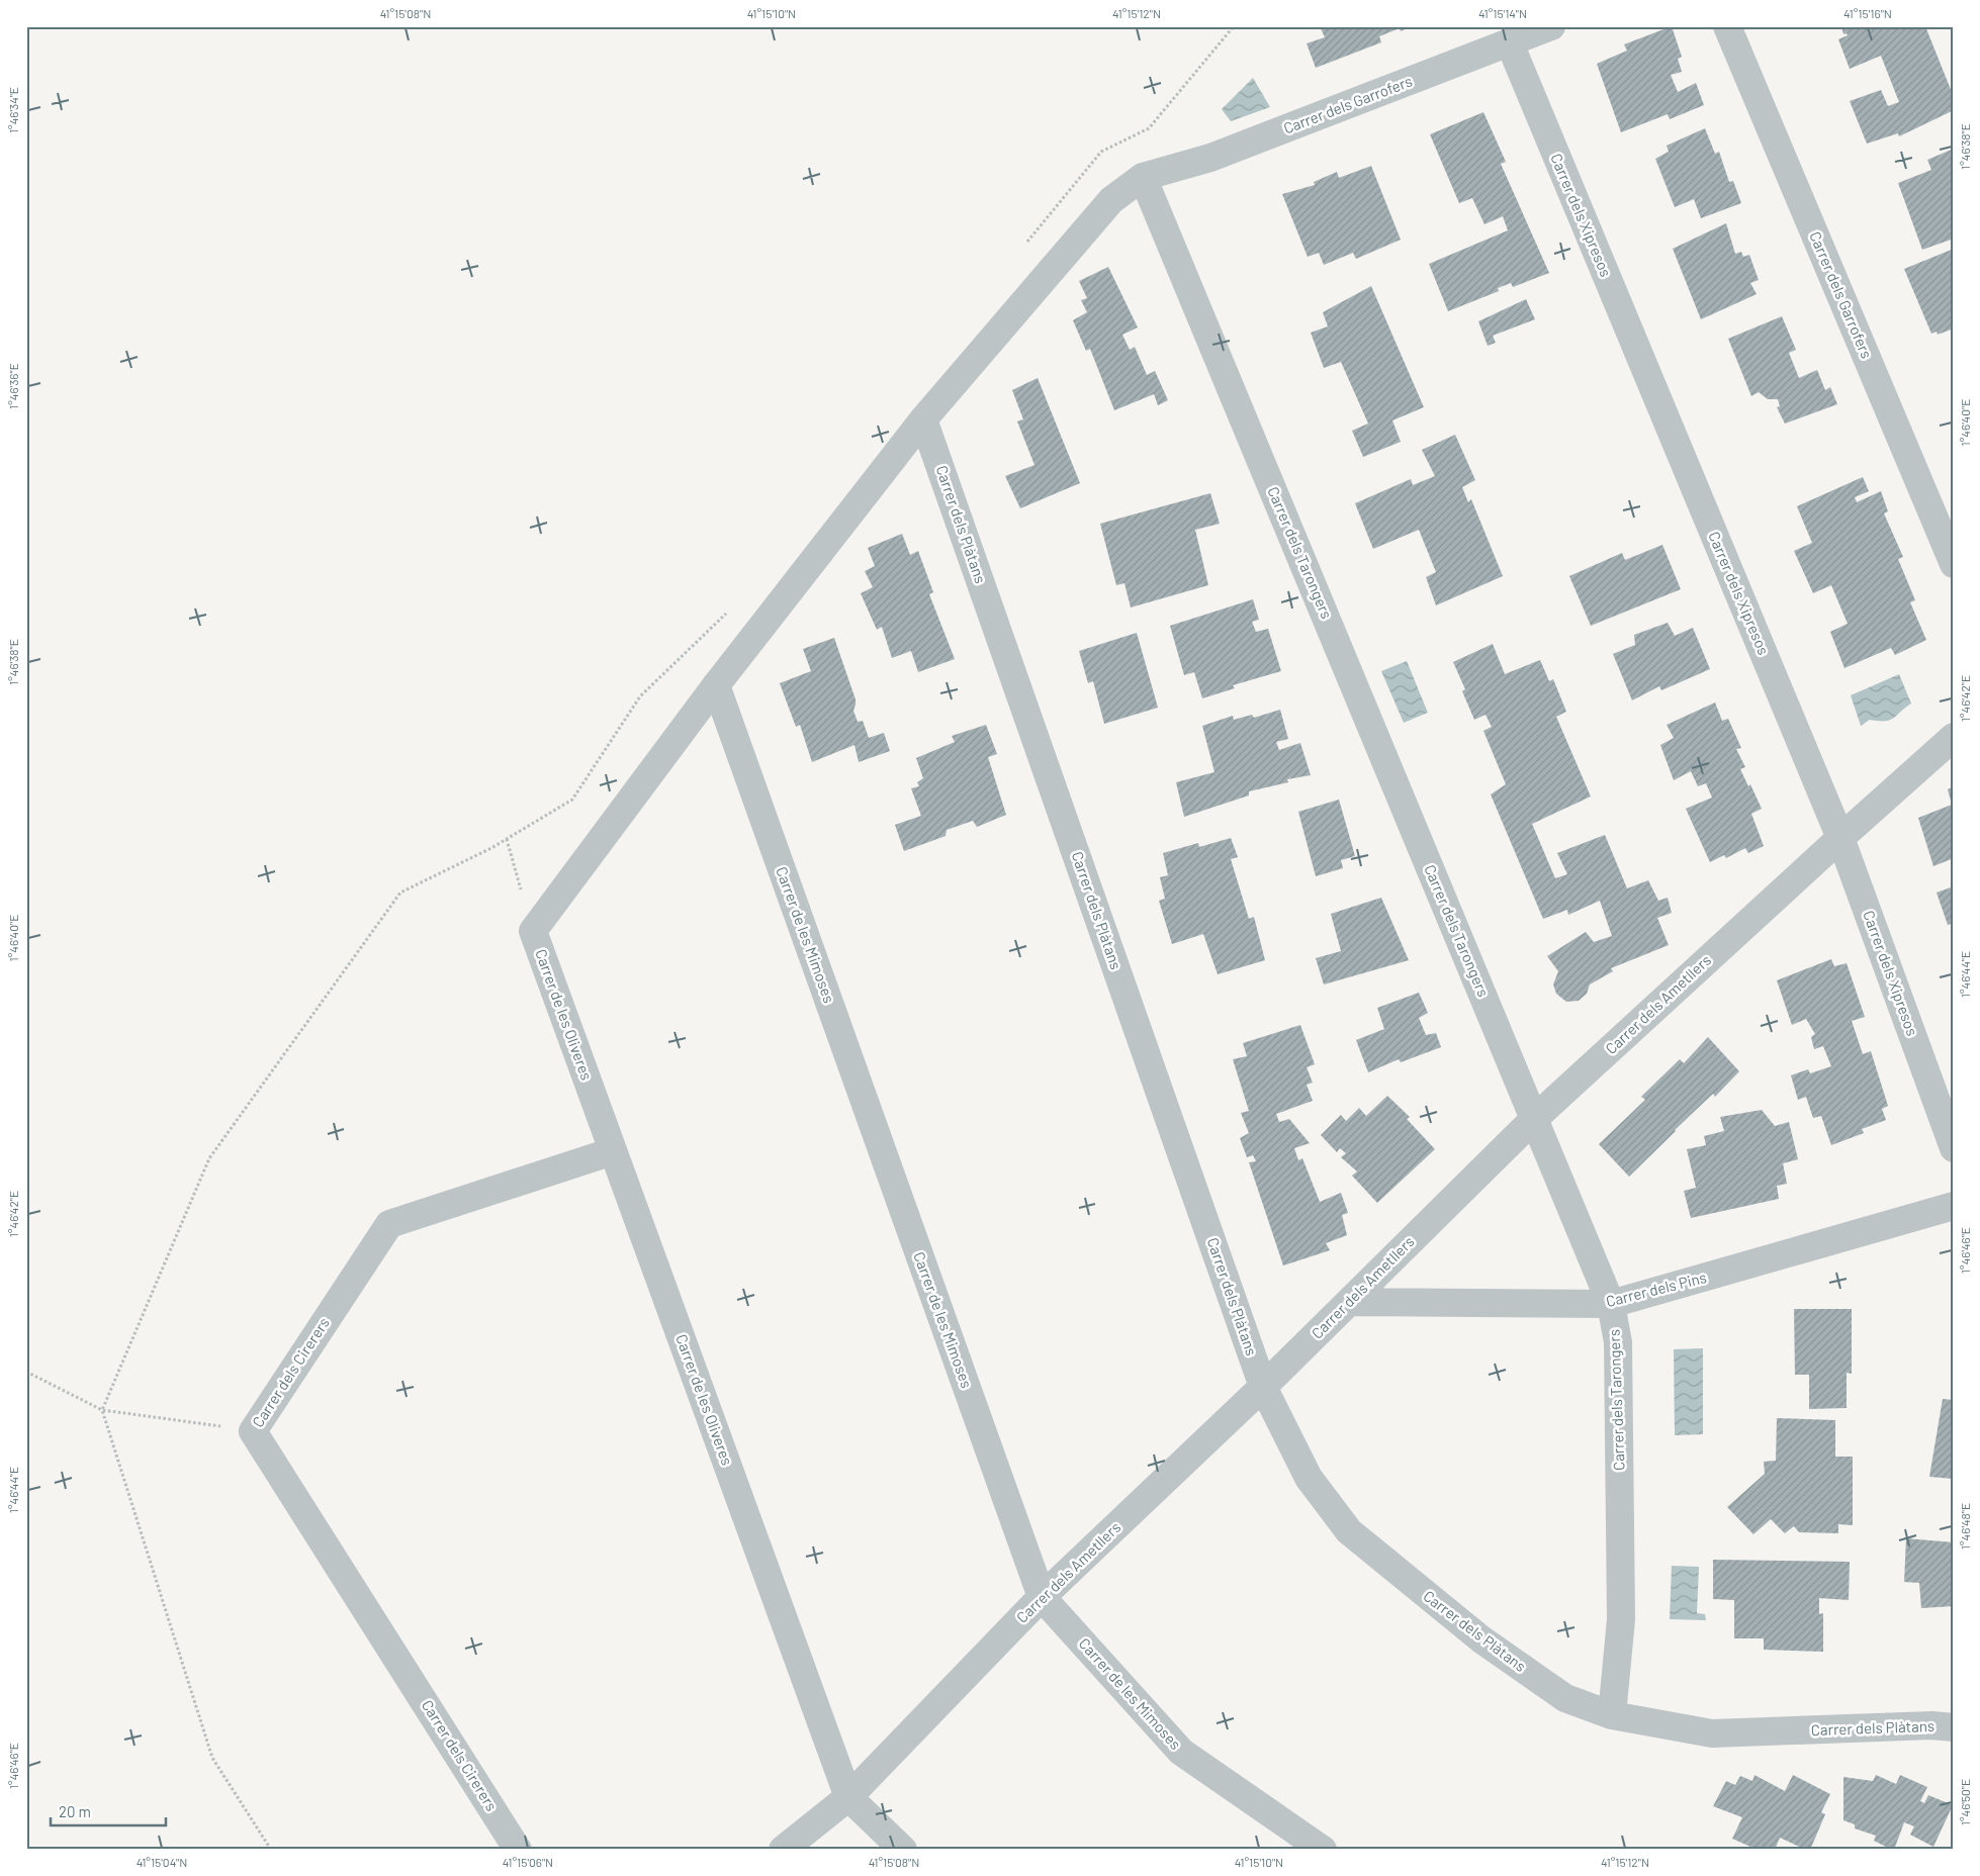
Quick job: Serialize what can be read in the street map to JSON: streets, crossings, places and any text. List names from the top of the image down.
{
  "streets": {
    "street": [
      "Carrer dels Garrofers",
      "Carrer dels Xipresos",
      "Carrer dels Plàtans",
      "Carrer dels Tarongers",
      "Carrer de les Mimoses",
      "Carrer dels Ametllers",
      "Carrer de les Oliveres",
      "Carrer dels Pins",
      "Carrer dels Cirerers"
    ]
  },
  "crossings": [
    ["Carrer dels Garrofers", "Carrer dels Xipresos"],
    ["Carrer dels Garrofers", "Carrer dels Tarongers"],
    ["Carrer dels Xipresos", "Carrer dels Ametllers"],
    ["Carrer dels Plàtans", "Carrer dels Tarongers"],
    ["Carrer dels Plàtans", "Carrer dels Ametllers"],
    ["Carrer dels Tarongers", "Carrer dels Ametllers"],
    ["Carrer dels Tarongers", "Carrer dels Pins"],
    ["Carrer de les Mimoses", "Carrer dels Ametllers"],
    ["Carrer dels Ametllers", "Carrer de les Oliveres"],
    ["Carrer dels Ametllers", "Carrer dels Pins"],
    ["Carrer de les Oliveres", "Carrer dels Cirerers"]
  ],
  "scale_bar": "20 m",
  "coordinates": [
    "41°15'08\"N",
    "41°15'10\"N",
    "41°15'12\"N",
    "41°15'14\"N",
    "41°15'16\"N",
    "1°46'34\"E",
    "1°46'38\"E",
    "1°46'36\"E",
    "1°46'40\"E",
    "1°46'42\"E",
    "1°46'44\"E",
    "1°46'46\"E",
    "1°46'48\"E",
    "1°46'50\"E",
    "41°15'04\"N",
    "41°15'06\"N"
  ]
}
